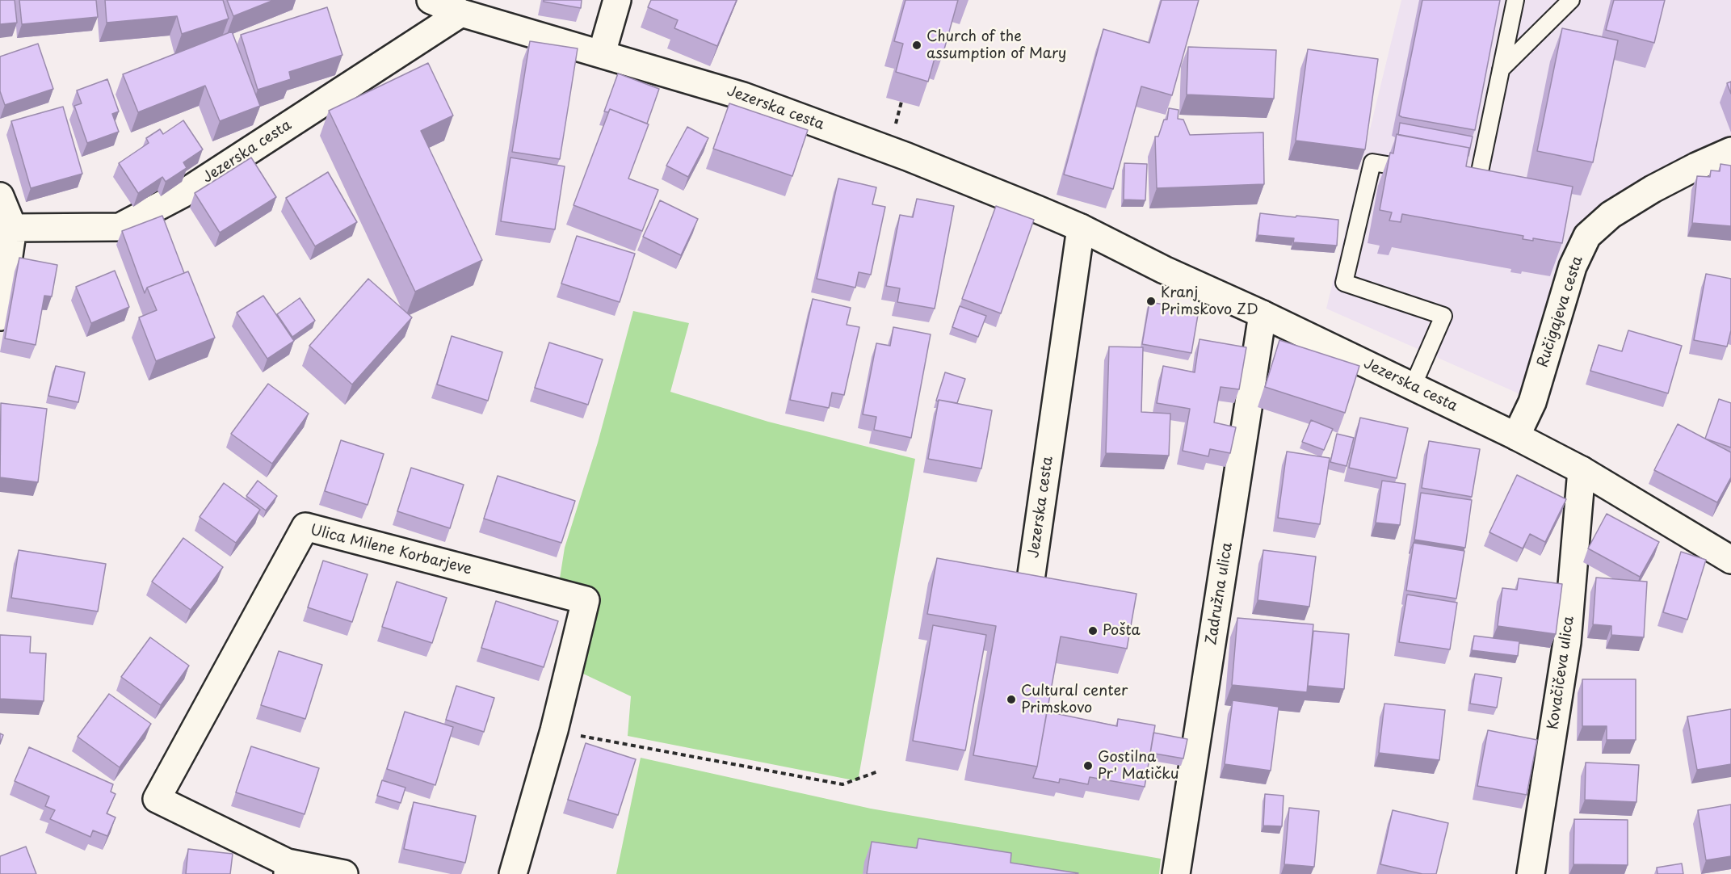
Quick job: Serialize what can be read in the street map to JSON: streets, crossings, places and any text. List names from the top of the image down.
{
  "streets": {
    "street": [
      "Jezerska cesta",
      "Ručigajeva cesta",
      "Ulica Milene Korbarjeve",
      "Zadružna ulica",
      "Kovačičeva ulica"
    ]
  },
  "crossings": [
    ["Jezerska cesta", "Ručigajeva cesta"],
    ["Jezerska cesta", "Zadružna ulica"],
    ["Jezerska cesta", "Kovačičeva ulica"]
  ],
  "places": [
    "Church of the assumption of Mary",
    "Kranj Primskovo ZD",
    "Pošta",
    "Cultural center Primskovo",
    "Gostilna Pr' Matičku"
  ]
}
